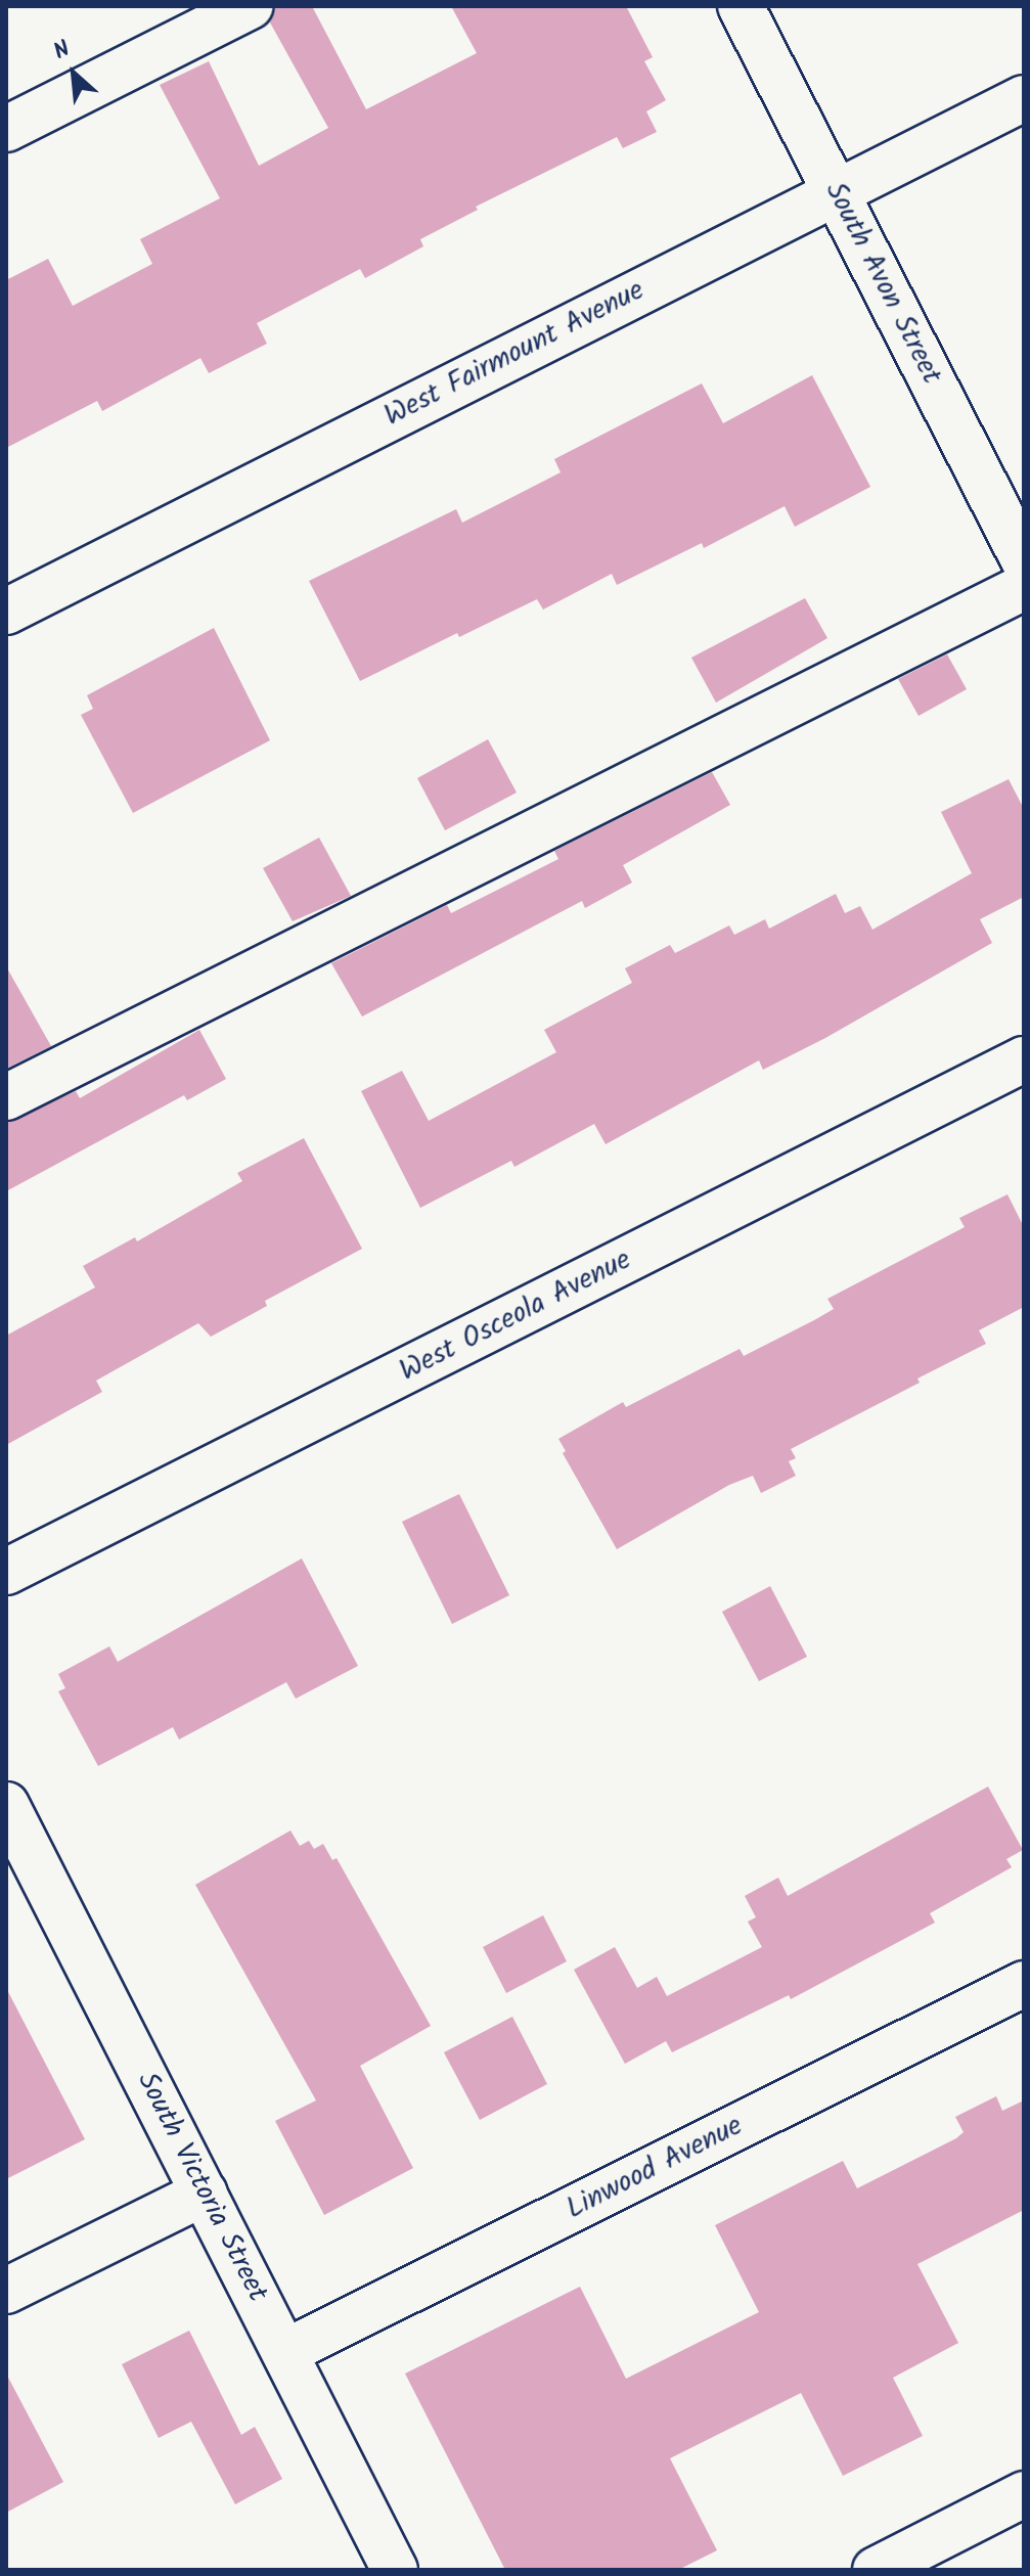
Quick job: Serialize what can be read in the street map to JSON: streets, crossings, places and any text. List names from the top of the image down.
{
  "streets": {
    "street": [
      "South Avon Street",
      "West Fairmount Avenue",
      "West Osceola Avenue",
      "Linwood Avenue",
      "South Victoria Street"
    ]
  },
  "crossings": [
    ["South Avon Street", "West Fairmount Avenue"],
    ["Linwood Avenue", "South Victoria Street"]
  ],
  "north": "top left"
}
